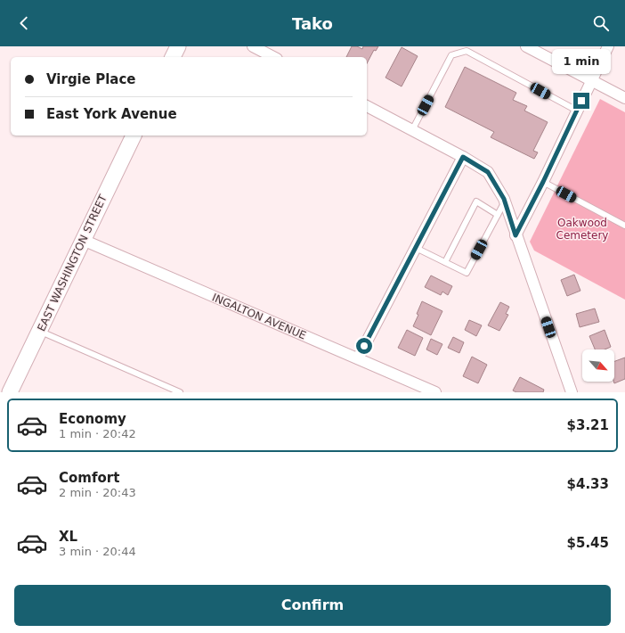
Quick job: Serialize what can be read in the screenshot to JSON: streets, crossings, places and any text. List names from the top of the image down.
{
  "streets": {
    "main road": ["EAST WASHINGTON STREET"],
    "street": ["INGALTON AVENUE"]
  },
  "crossings": [
    ["EAST WASHINGTON STREET", "INGALTON AVENUE"]
  ],
  "parks": ["Oakwood Cemetery"],
  "north": "bottom right",
  "page": {
    "header": "Tako",
    "bubble": "1 min",
    "banner": ["Virgie Place", "East York Avenue"],
    "list": [
      {
        "name": "Economy",
        "note": "1 min · 20:42",
        "value": "$3.21"
      },
      {
        "name": "Comfort",
        "note": "2 min · 20:43",
        "value": "$4.33"
      },
      {
        "name": "XL",
        "note": "3 min · 20:44",
        "value": "$5.45"
      }
    ],
    "buttons": "Confirm"
  }
}
